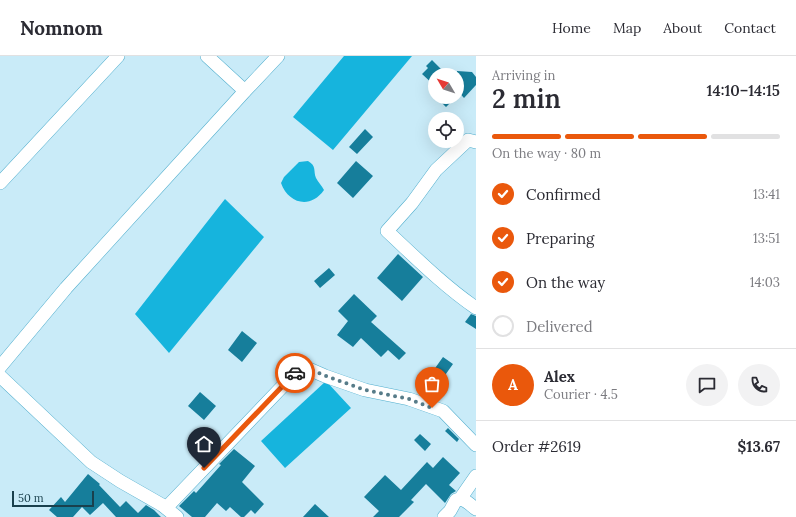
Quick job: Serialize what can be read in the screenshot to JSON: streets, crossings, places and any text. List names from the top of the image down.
{
  "scale_bar": "50 m",
  "north": "top left",
  "page": {
    "header": "Nomnom",
    "nav": [
      "Home",
      "Map",
      "About",
      "Contact"
    ],
    "heading": ["2 min", "Arriving in", "14:10–14:15"],
    "panel": [
      "Alex",
      "Courier · 4.5",
      "Order #2619",
      "$13.67"
    ],
    "bar": "On the way · 80 m",
    "list": [
      ["Confirmed", "13:41"],
      ["Preparing", "13:51"],
      ["On the way", "14:03"],
      "Delivered"
    ],
    "round": "A",
    "scale": "50 m"
  }
}
